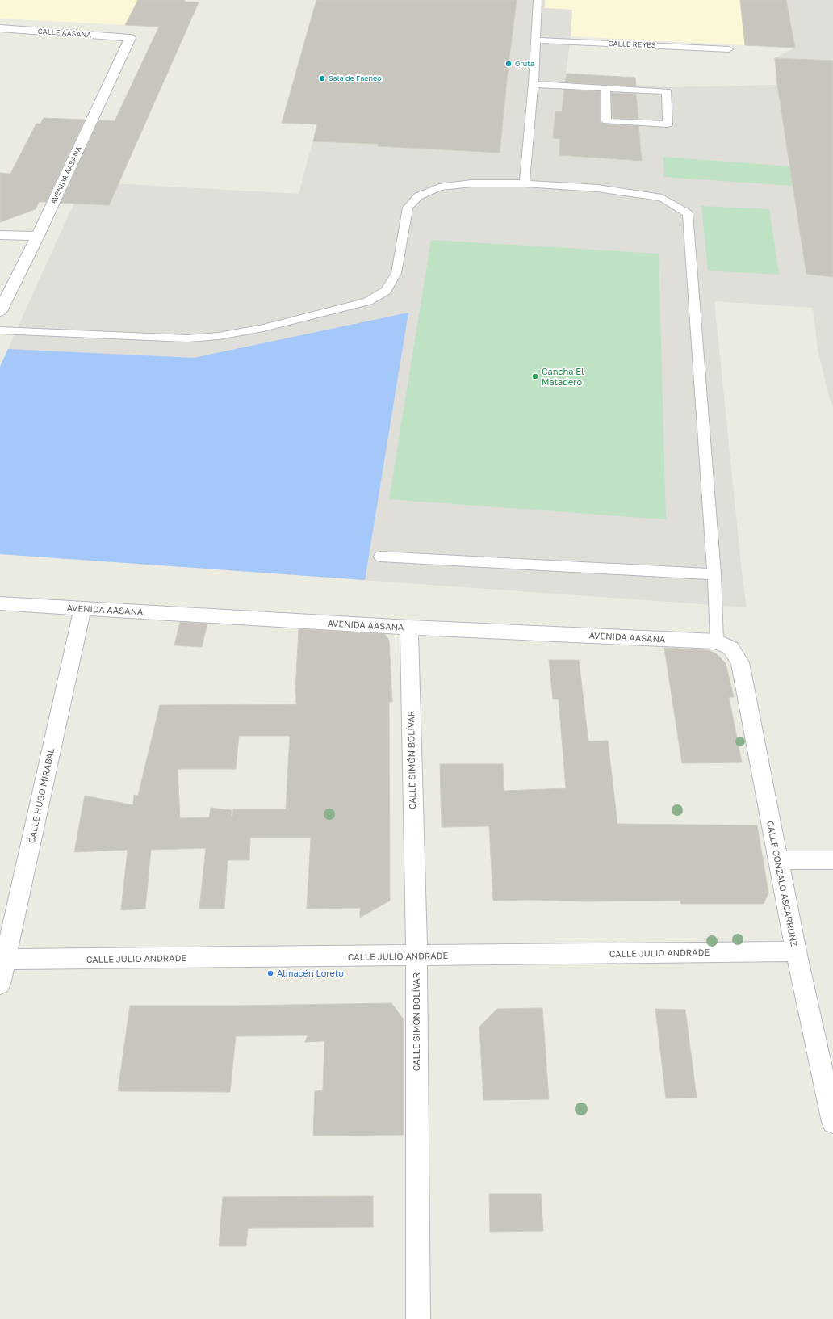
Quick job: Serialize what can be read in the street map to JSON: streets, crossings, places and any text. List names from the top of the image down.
{
  "streets": {
    "street": [
      "CALLE AASANA",
      "AVENIDA AASANA",
      "CALLE SIMÓN BOLÍVAR",
      "CALLE HUGO MIRABAL",
      "CALLE GONZALO ASCARRUNZ",
      "CALLE JULIO ANDRADE"
    ],
    "lane": ["CALLE REYES"]
  },
  "crossings": [
    ["CALLE AASANA", "AVENIDA AASANA"],
    ["AVENIDA AASANA", "CALLE SIMÓN BOLÍVAR"],
    ["AVENIDA AASANA", "CALLE HUGO MIRABAL"],
    ["AVENIDA AASANA", "CALLE GONZALO ASCARRUNZ"],
    ["CALLE SIMÓN BOLÍVAR", "CALLE JULIO ANDRADE"],
    ["CALLE HUGO MIRABAL", "CALLE JULIO ANDRADE"],
    ["CALLE GONZALO ASCARRUNZ", "CALLE JULIO ANDRADE"]
  ],
  "places": [
    "Gruta",
    "Sala de Faeneo",
    "Cancha El Matadero",
    "Almacén Loreto"
  ]
}
